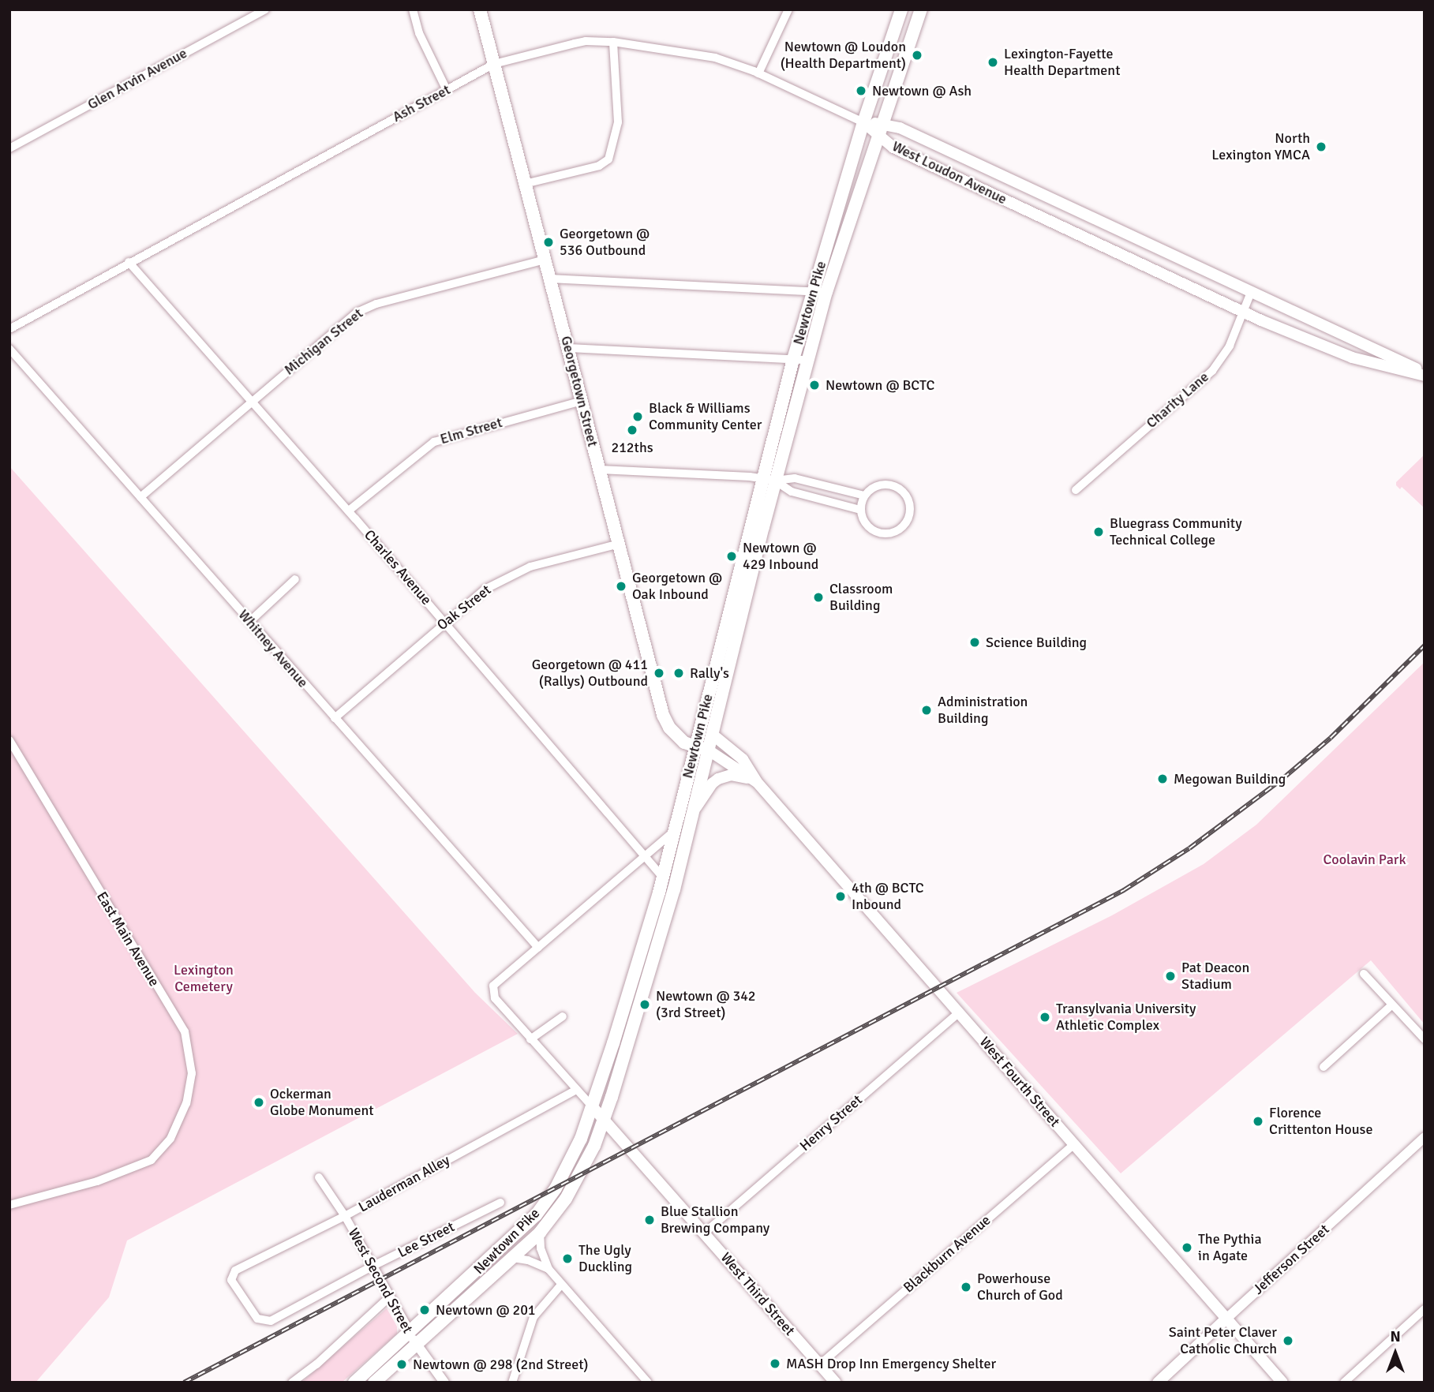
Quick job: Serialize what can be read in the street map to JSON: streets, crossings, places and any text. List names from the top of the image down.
{
  "streets": {
    "main road": [
      "West Loudon Avenue",
      "Newtown Pike",
      "Georgetown Street",
      "West Fourth Street",
      "Jefferson Street",
      "West Third Street"
    ],
    "street": [
      "Glen Arvin Avenue",
      "Ash Street",
      "Michigan Street",
      "Charity Lane",
      "Elm Street",
      "Charles Avenue",
      "Oak Street",
      "Whitney Avenue",
      "East Main Avenue",
      "Henry Street",
      "Lauderman Alley",
      "Lee Street",
      "Blackburn Avenue",
      "West Second Street"
    ]
  },
  "crossings": [
    ["Ash Street", "West Loudon Avenue"],
    ["Ash Street", "Newtown Pike"],
    ["Ash Street", "Georgetown Street"],
    ["Ash Street", "Charles Avenue"],
    ["West Loudon Avenue", "Newtown Pike"],
    ["West Loudon Avenue", "Charity Lane"],
    ["Newtown Pike", "Georgetown Street"],
    ["Newtown Pike", "Charles Avenue"],
    ["Newtown Pike", "West Fourth Street"],
    ["Newtown Pike", "West Second Street"],
    ["Newtown Pike", "West Third Street"],
    ["Michigan Street", "Georgetown Street"],
    ["Michigan Street", "Charles Avenue"],
    ["Michigan Street", "Whitney Avenue"],
    ["Georgetown Street", "Elm Street"],
    ["Georgetown Street", "Oak Street"],
    ["Georgetown Street", "West Fourth Street"],
    ["Elm Street", "Charles Avenue"],
    ["Charles Avenue", "Oak Street"],
    ["Oak Street", "Whitney Avenue"],
    ["West Fourth Street", "Henry Street"],
    ["West Fourth Street", "Blackburn Avenue"],
    ["West Fourth Street", "Jefferson Street"],
    ["Henry Street", "West Third Street"],
    ["Lauderman Alley", "Lee Street"],
    ["Lauderman Alley", "West Second Street"],
    ["Lee Street", "West Second Street"],
    ["Blackburn Avenue", "West Third Street"]
  ],
  "parks": ["Coolavin Park", "Lexington Cemetery"],
  "places": [
    "Newtown @ Loudon (Health Department)",
    "Lexington-Fayette Health Department",
    "Newtown @ Ash",
    "North Lexington YMCA",
    "Georgetown @ 536 Outbound",
    "Newtown @ BCTC",
    "Black & Williams Community Center",
    "212ths",
    "Bluegrass Community Technical College",
    "Newtown @ 429 Inbound",
    "Georgetown @ Oak Inbound",
    "Classroom Building",
    "Science Building",
    "Georgetown @ 411 (Rallys) Outbound",
    "Rally's",
    "Administration Building",
    "Megowan Building",
    "4th @ BCTC Inbound",
    "Pat Deacon Stadium",
    "Newtown @ 342 (3rd Street)",
    "Transylvania University Athletic Complex",
    "Ockerman Globe Monument",
    "Florence Crittenton House",
    "Blue Stallion Brewing Company",
    "The Pythia in Agate",
    "The Ugly Duckling",
    "Powerhouse Church of God",
    "Newtown @ 201",
    "Saint Peter Claver Catholic Church",
    "MASH Drop Inn Emergency Shelter",
    "Newtown @ 298 (2nd Street)"
  ],
  "north": "top"
}
